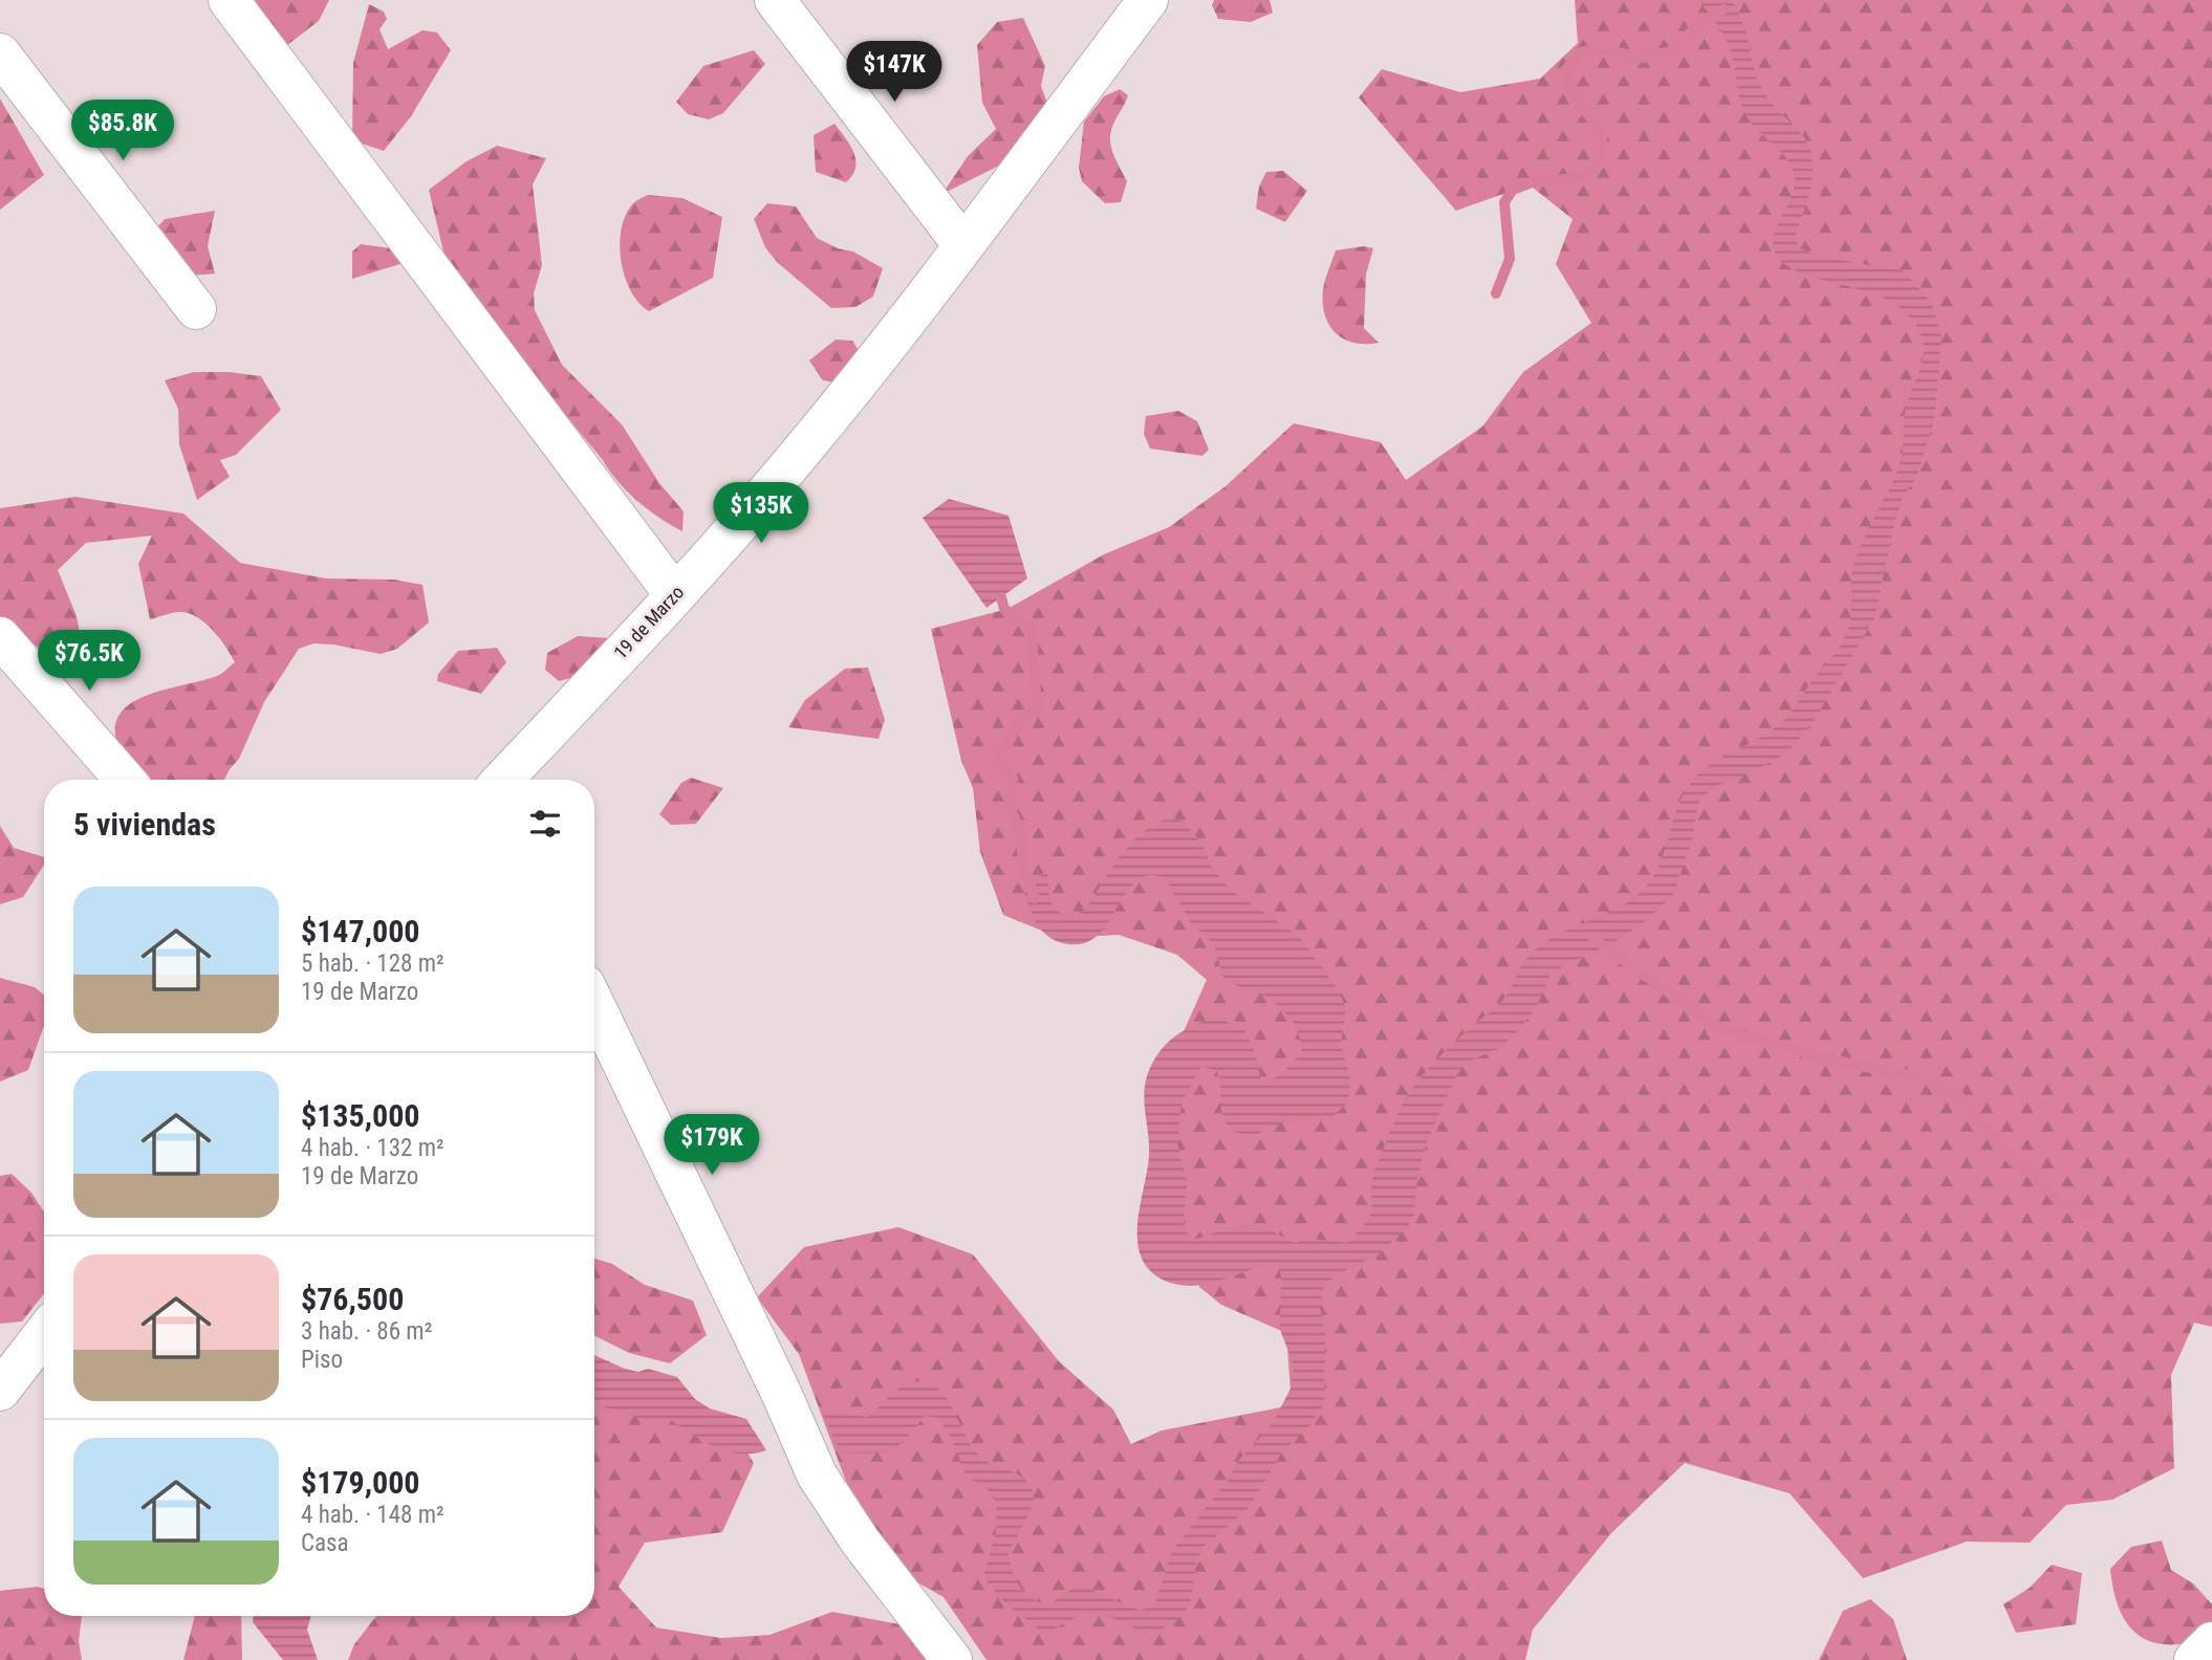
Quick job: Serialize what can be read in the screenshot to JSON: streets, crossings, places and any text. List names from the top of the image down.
{
  "streets": {
    "street": ["19 de Marzo"]
  },
  "page": {
    "price": [
      "$147K",
      "$85.8K",
      "$135K",
      "$76.5K",
      "$179K"
    ],
    "heading": "5 viviendas",
    "list": [
      {
        "name": "$147,000",
        "note": "5 hab. · 128 m² · 19 de Marzo"
      },
      {
        "name": "$135,000",
        "note": "4 hab. · 132 m² · 19 de Marzo"
      },
      {
        "name": "$76,500",
        "note": "3 hab. · 86 m² · Piso"
      },
      {
        "name": "$179,000",
        "note": "4 hab. · 148 m² · Casa"
      }
    ]
  }
}
